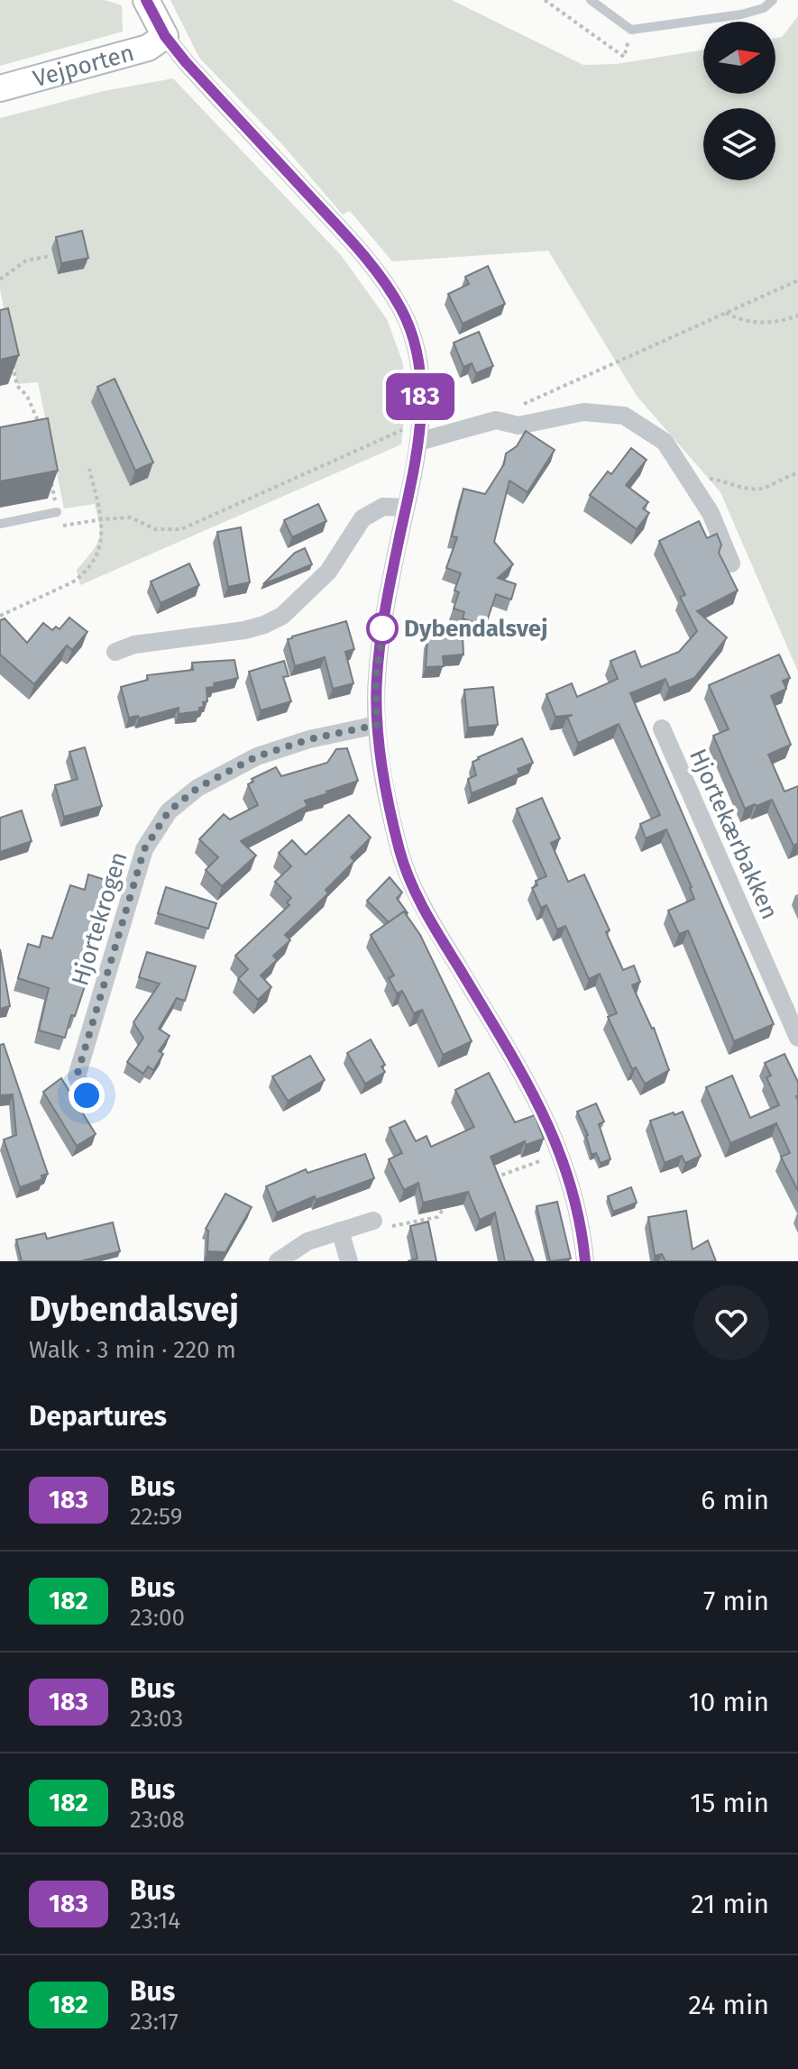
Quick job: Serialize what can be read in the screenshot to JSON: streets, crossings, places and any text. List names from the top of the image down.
{
  "streets": {
    "street": ["Vejporten", "Hjortekærbakken", "Hjortekrogen"]
  },
  "places": ["Dybendalsvej"],
  "lines": ["bus line 183"],
  "north": "right",
  "page": {
    "on_map": "183",
    "heading": [
      ["Dybendalsvej", "Walk · 3 min · 220 m"],
      "Departures"
    ],
    "list": [
      {
        "mark": "183",
        "name": "Bus",
        "note": "22:59",
        "value": "6 min"
      },
      {
        "mark": "182",
        "name": "Bus",
        "note": "23:00",
        "value": "7 min"
      },
      {
        "mark": "183",
        "name": "Bus",
        "note": "23:03",
        "value": "10 min"
      },
      {
        "mark": "182",
        "name": "Bus",
        "note": "23:08",
        "value": "15 min"
      },
      {
        "mark": "183",
        "name": "Bus",
        "note": "23:14",
        "value": "21 min"
      },
      {
        "mark": "182",
        "name": "Bus",
        "note": "23:17",
        "value": "24 min"
      }
    ]
  }
}
